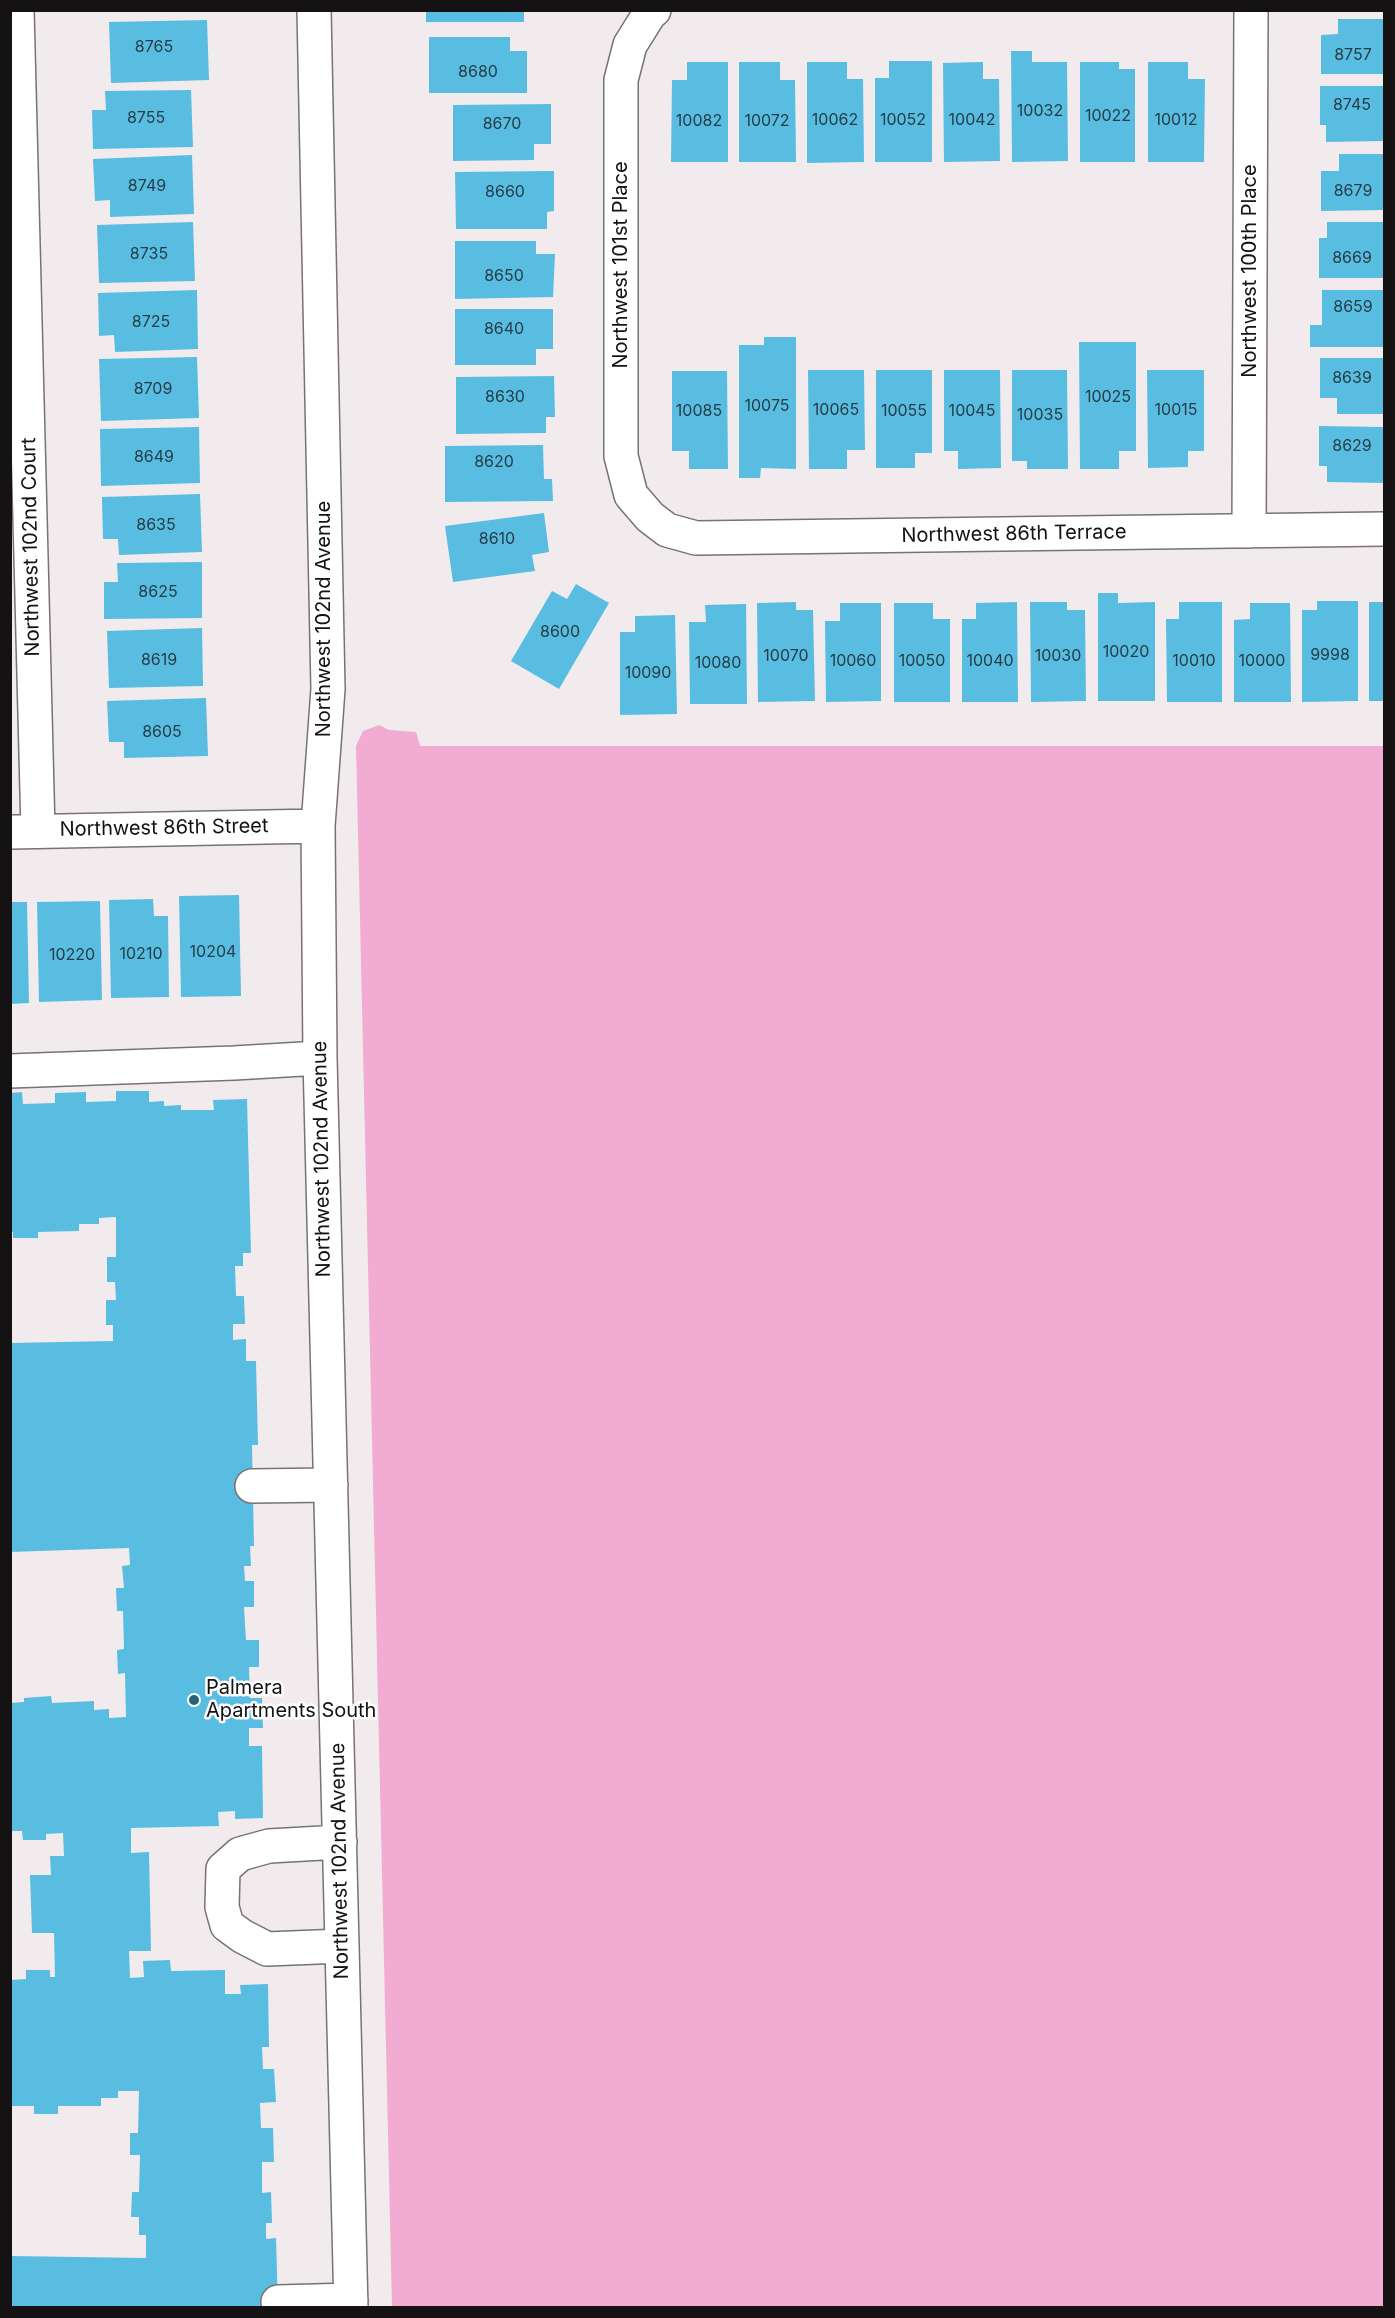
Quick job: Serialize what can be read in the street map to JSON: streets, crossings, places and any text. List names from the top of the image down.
{
  "streets": {
    "street": [
      "Northwest 101st Place",
      "Northwest 100th Place",
      "Northwest 86th Terrace",
      "Northwest 102nd Court",
      "Northwest 102nd Avenue",
      "Northwest 86th Street"
    ]
  },
  "crossings": [
    ["Northwest 101st Place", "Northwest 86th Terrace"],
    ["Northwest 100th Place", "Northwest 86th Terrace"],
    ["Northwest 102nd Court", "Northwest 86th Street"],
    ["Northwest 102nd Avenue", "Northwest 86th Street"]
  ],
  "places": ["Palmera Apartments South"],
  "house_numbers": [
    "8765",
    "8757",
    "8680",
    "8745",
    "10032",
    "10022",
    "8755",
    "10062",
    "10052",
    "10042",
    "10012",
    "10082",
    "10072",
    "8670",
    "8749",
    "8679",
    "8660",
    "8735",
    "8669",
    "8650",
    "8659",
    "8725",
    "8640",
    "8639",
    "8709",
    "8630",
    "10025",
    "10075",
    "10065",
    "10015",
    "10085",
    "10055",
    "10045",
    "10035",
    "8629",
    "8649",
    "8620",
    "8635",
    "8610",
    "8625",
    "8600",
    "10020",
    "9998",
    "10070",
    "10030",
    "8619",
    "10060",
    "10050",
    "10040",
    "10010",
    "10000",
    "10080",
    "10090",
    "8605",
    "10204",
    "10210",
    "10220"
  ]
}
